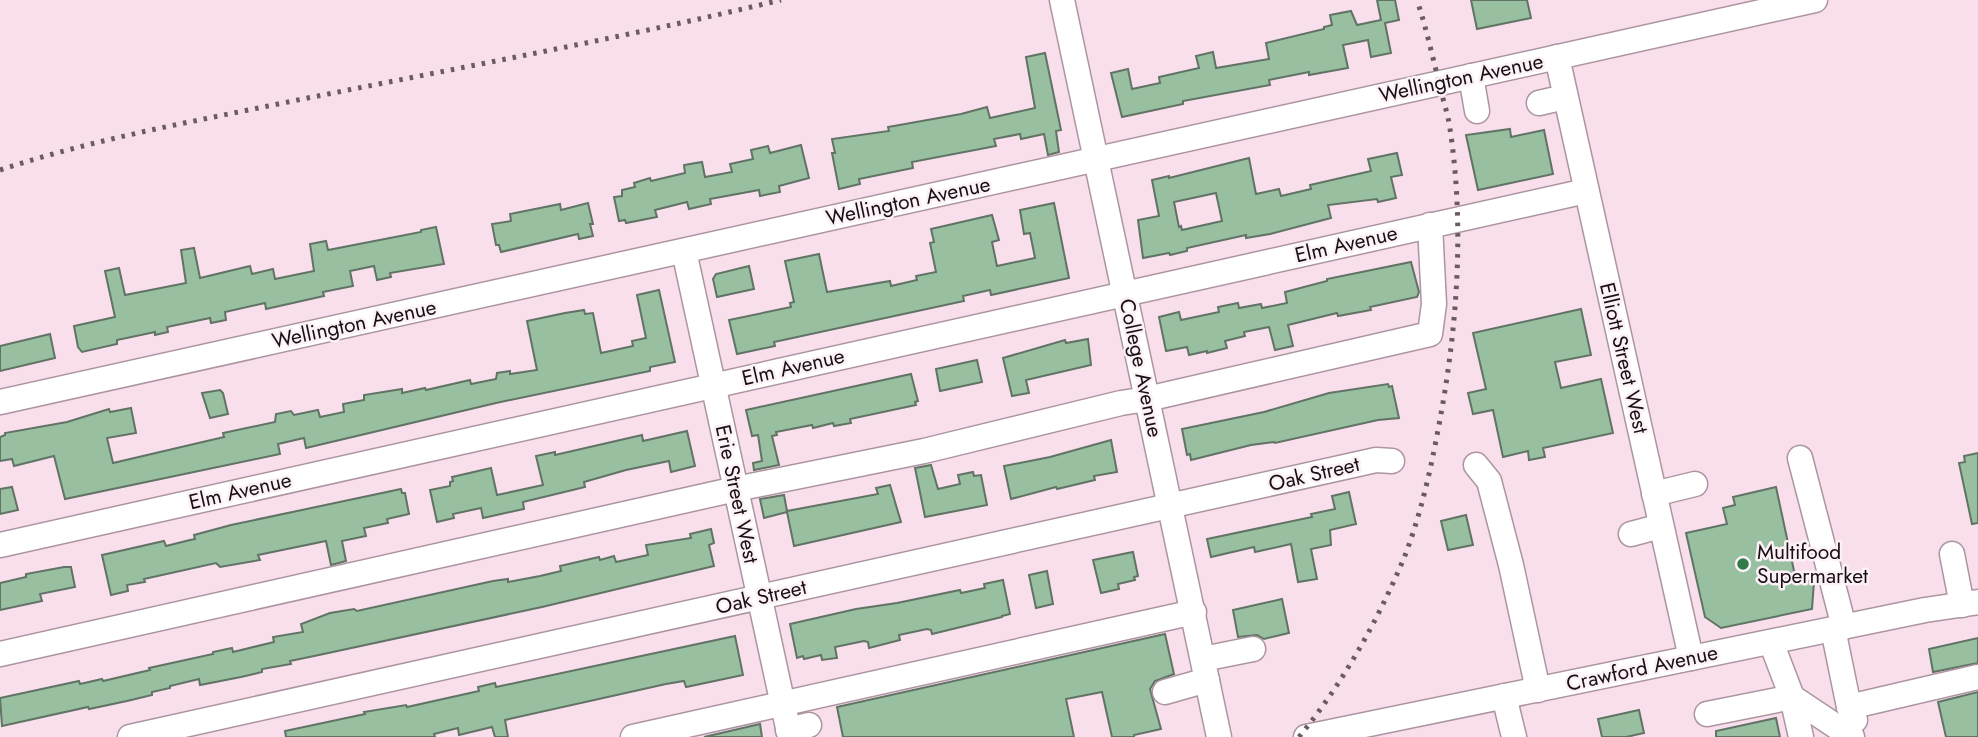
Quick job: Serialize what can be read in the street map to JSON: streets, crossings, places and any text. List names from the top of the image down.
{
  "streets": {
    "street": [
      "Wellington Avenue",
      "Elm Avenue",
      "Elliott Street West",
      "College Avenue",
      "Oak Street",
      "Erie Street West",
      "Crawford Avenue"
    ]
  },
  "crossings": [
    ["Wellington Avenue", "Elliott Street West"],
    ["Wellington Avenue", "College Avenue"],
    ["Wellington Avenue", "Erie Street West"],
    ["Elm Avenue", "Elliott Street West"],
    ["Elm Avenue", "College Avenue"],
    ["Elm Avenue", "Erie Street West"],
    ["Elliott Street West", "Crawford Avenue"],
    ["College Avenue", "Oak Street"],
    ["Oak Street", "Erie Street West"]
  ],
  "places": ["Multifood Supermarket"]
}
